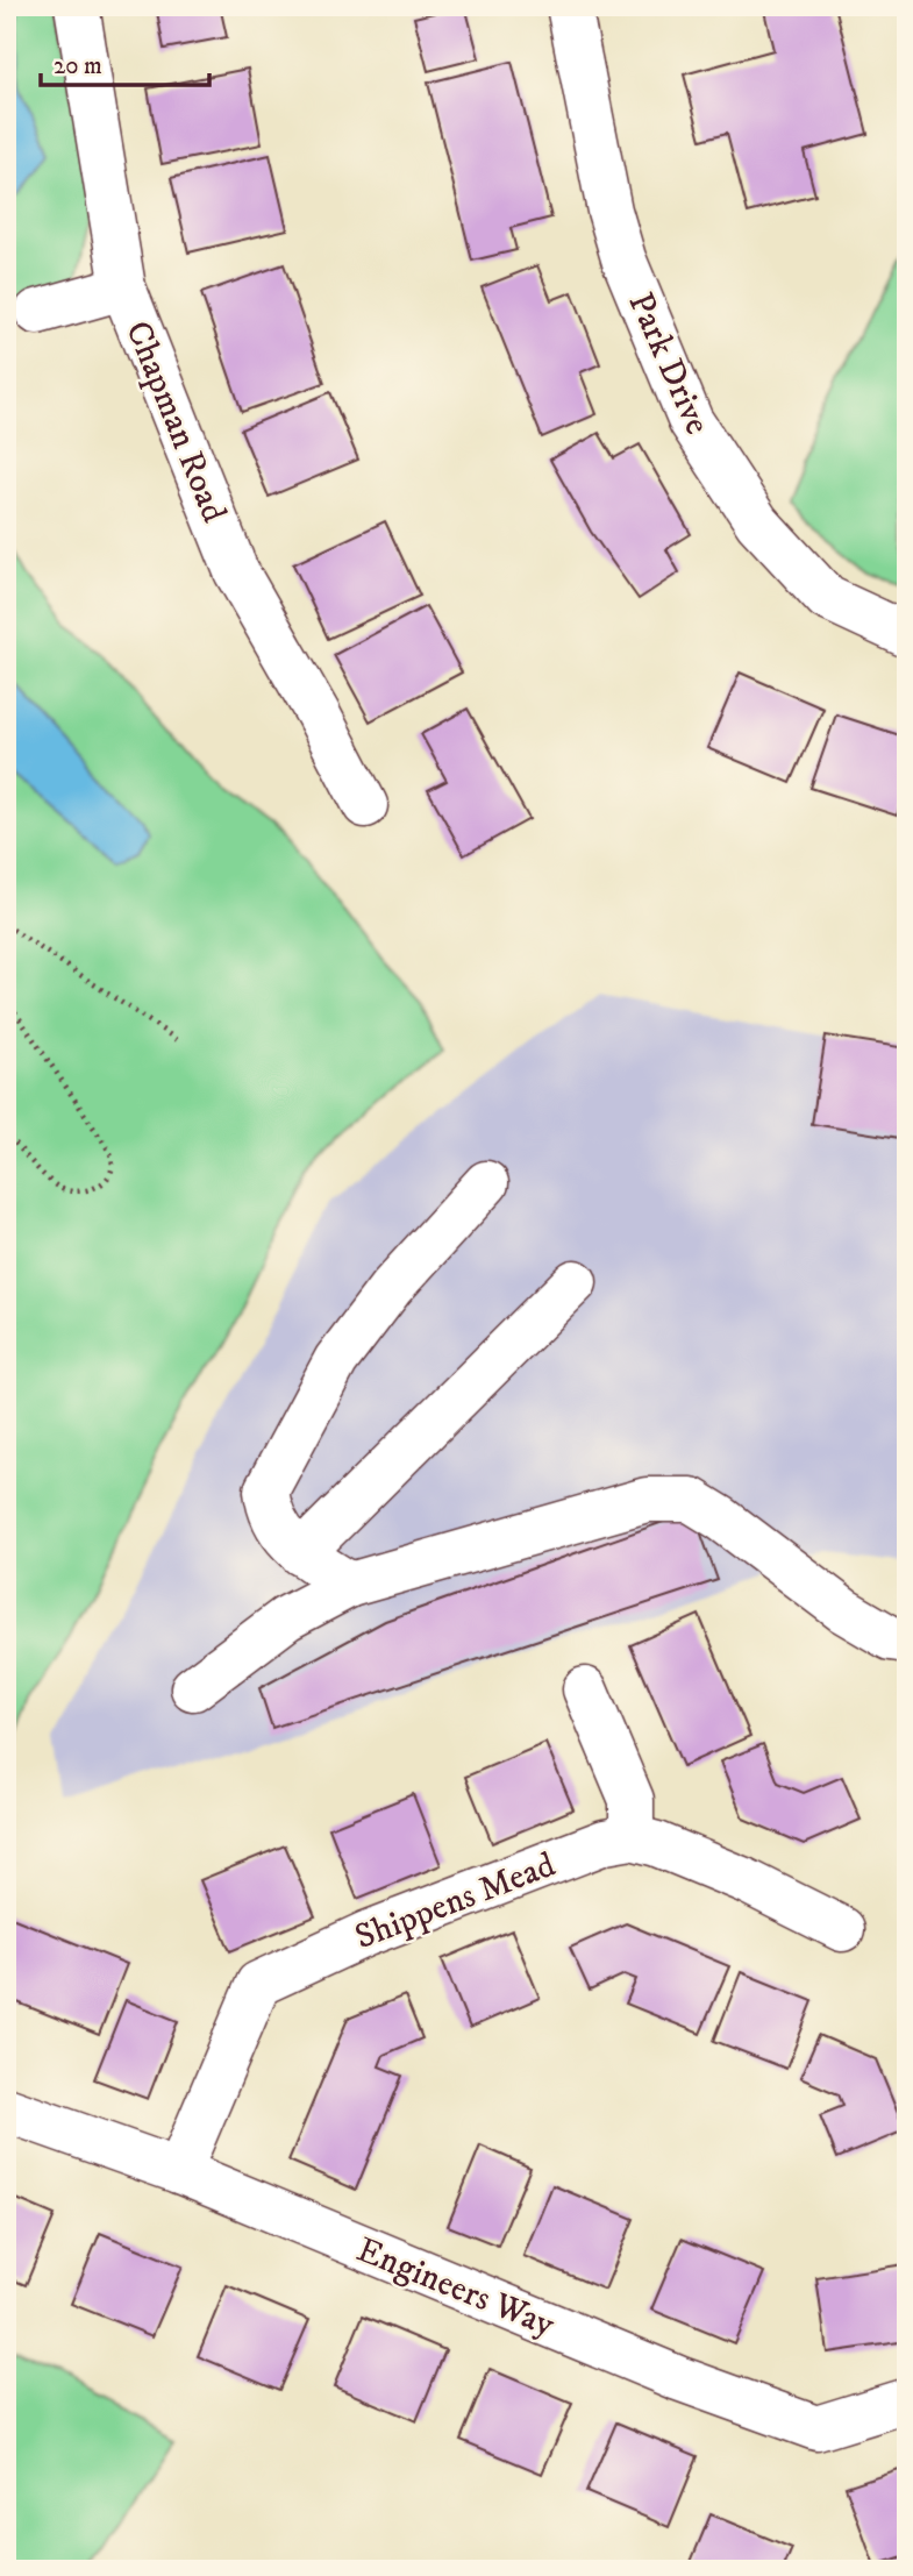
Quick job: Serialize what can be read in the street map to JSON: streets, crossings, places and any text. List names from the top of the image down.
{
  "streets": {
    "street": [
      "Park Drive",
      "Chapman Road",
      "Shippens Mead",
      "Engineers Way"
    ]
  },
  "crossings": [
    ["Shippens Mead", "Engineers Way"]
  ],
  "scale_bar": "20 m"
}
